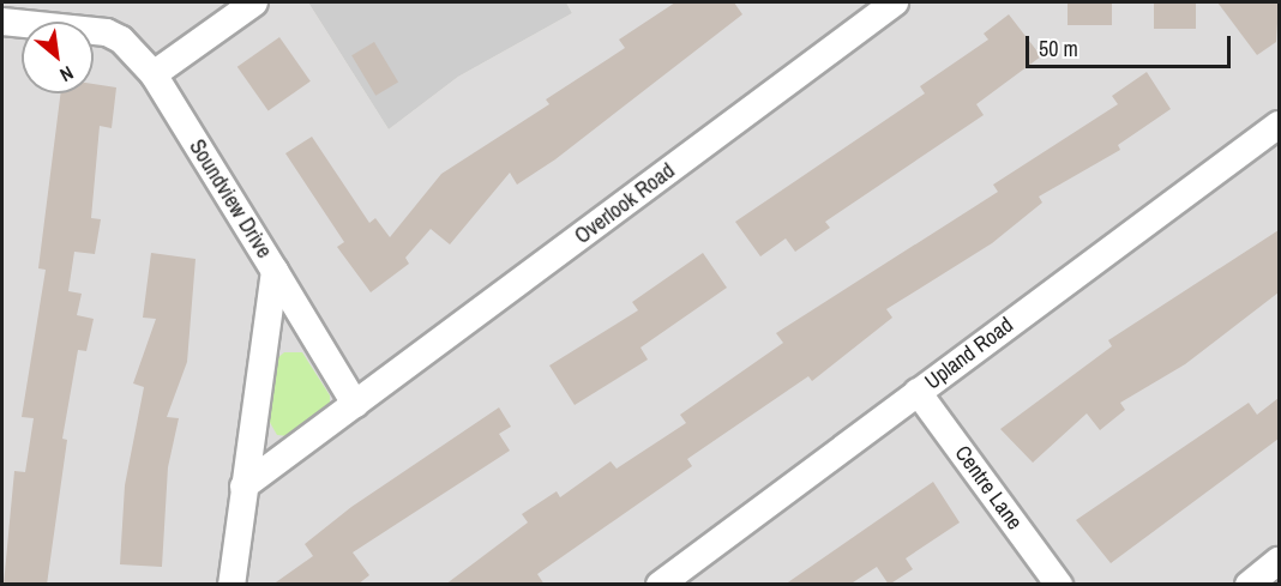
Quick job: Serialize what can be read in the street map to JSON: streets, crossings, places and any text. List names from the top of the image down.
{
  "streets": {
    "street": [
      "Soundview Drive",
      "Overlook Road",
      "Upland Road",
      "Centre Lane"
    ]
  },
  "crossings": [
    ["Soundview Drive", "Overlook Road"],
    ["Upland Road", "Centre Lane"]
  ],
  "scale_bar": "50 m",
  "north": "bottom right"
}
